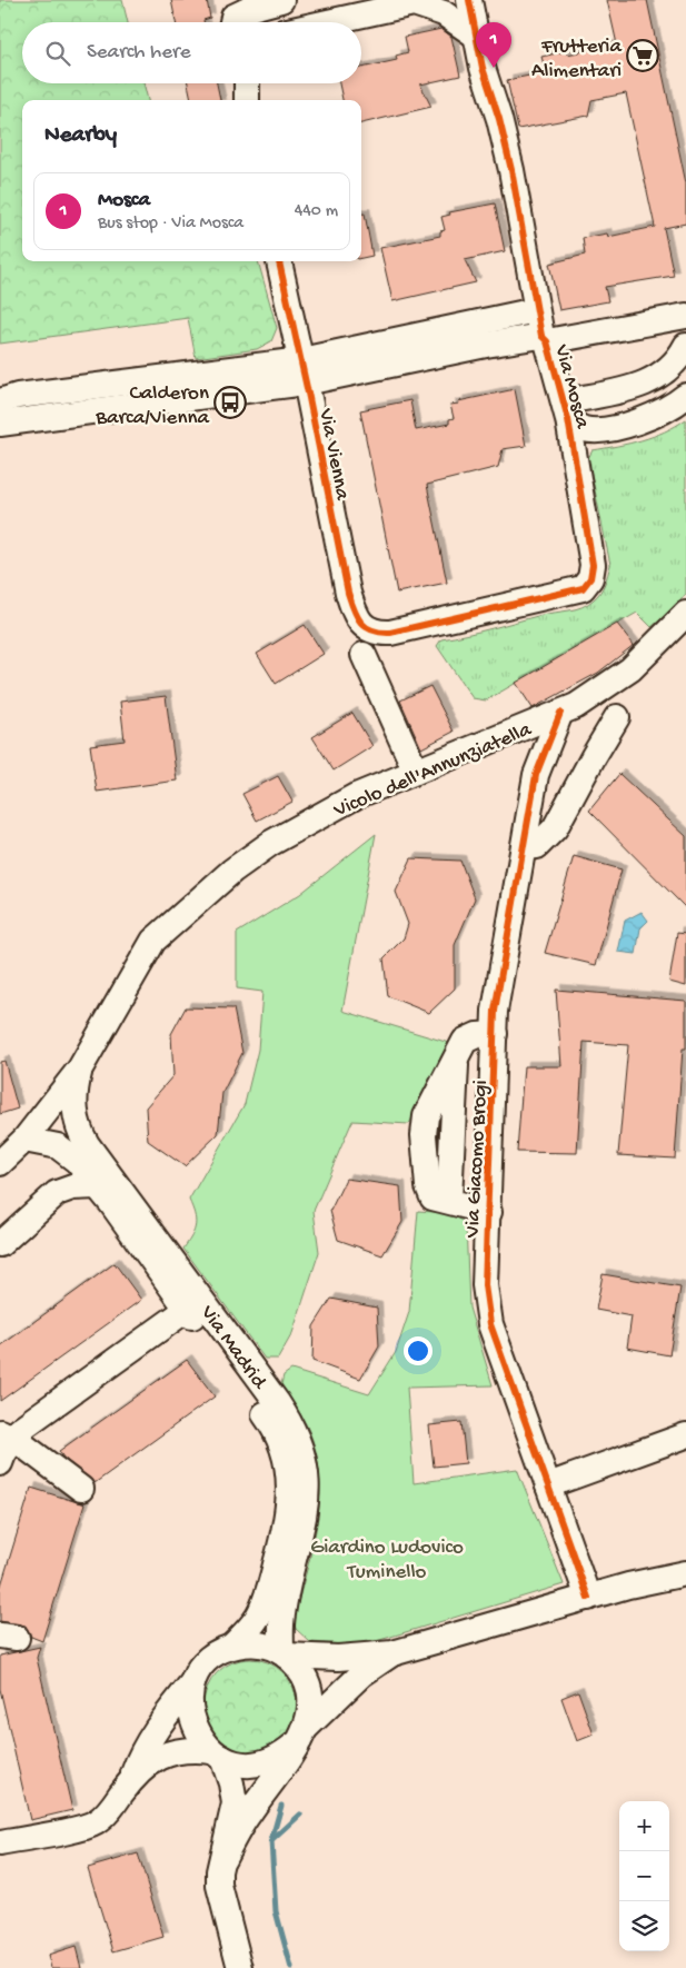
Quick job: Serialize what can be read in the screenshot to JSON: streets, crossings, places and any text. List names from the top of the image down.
{
  "streets": {
    "street": [
      "Via Mosca",
      "Via Vienna",
      "Vicolo dell'Annunziatella",
      "Via Giacomo Brogi",
      "Via Madrid"
    ]
  },
  "crossings": [
    ["Via Mosca", "Via Vienna"],
    ["Vicolo dell'Annunziatella", "Via Giacomo Brogi"],
    ["Vicolo dell'Annunziatella", "Via Madrid"]
  ],
  "parks": ["Giardino Ludovico Tuminello"],
  "places": {
    "supermarket": ["Frutteria Alimentari"],
    "bus stop": ["Calderon Barca/Vienna"]
  },
  "page": {
    "pins": "1",
    "search": "Search here",
    "heading": "Nearby",
    "list": [
      {
        "mark": "1",
        "name": "Mosca",
        "note": "Bus stop · Via Mosca",
        "value": "440 m"
      }
    ],
    "map_buttons": ["+", "−"]
  }
}
